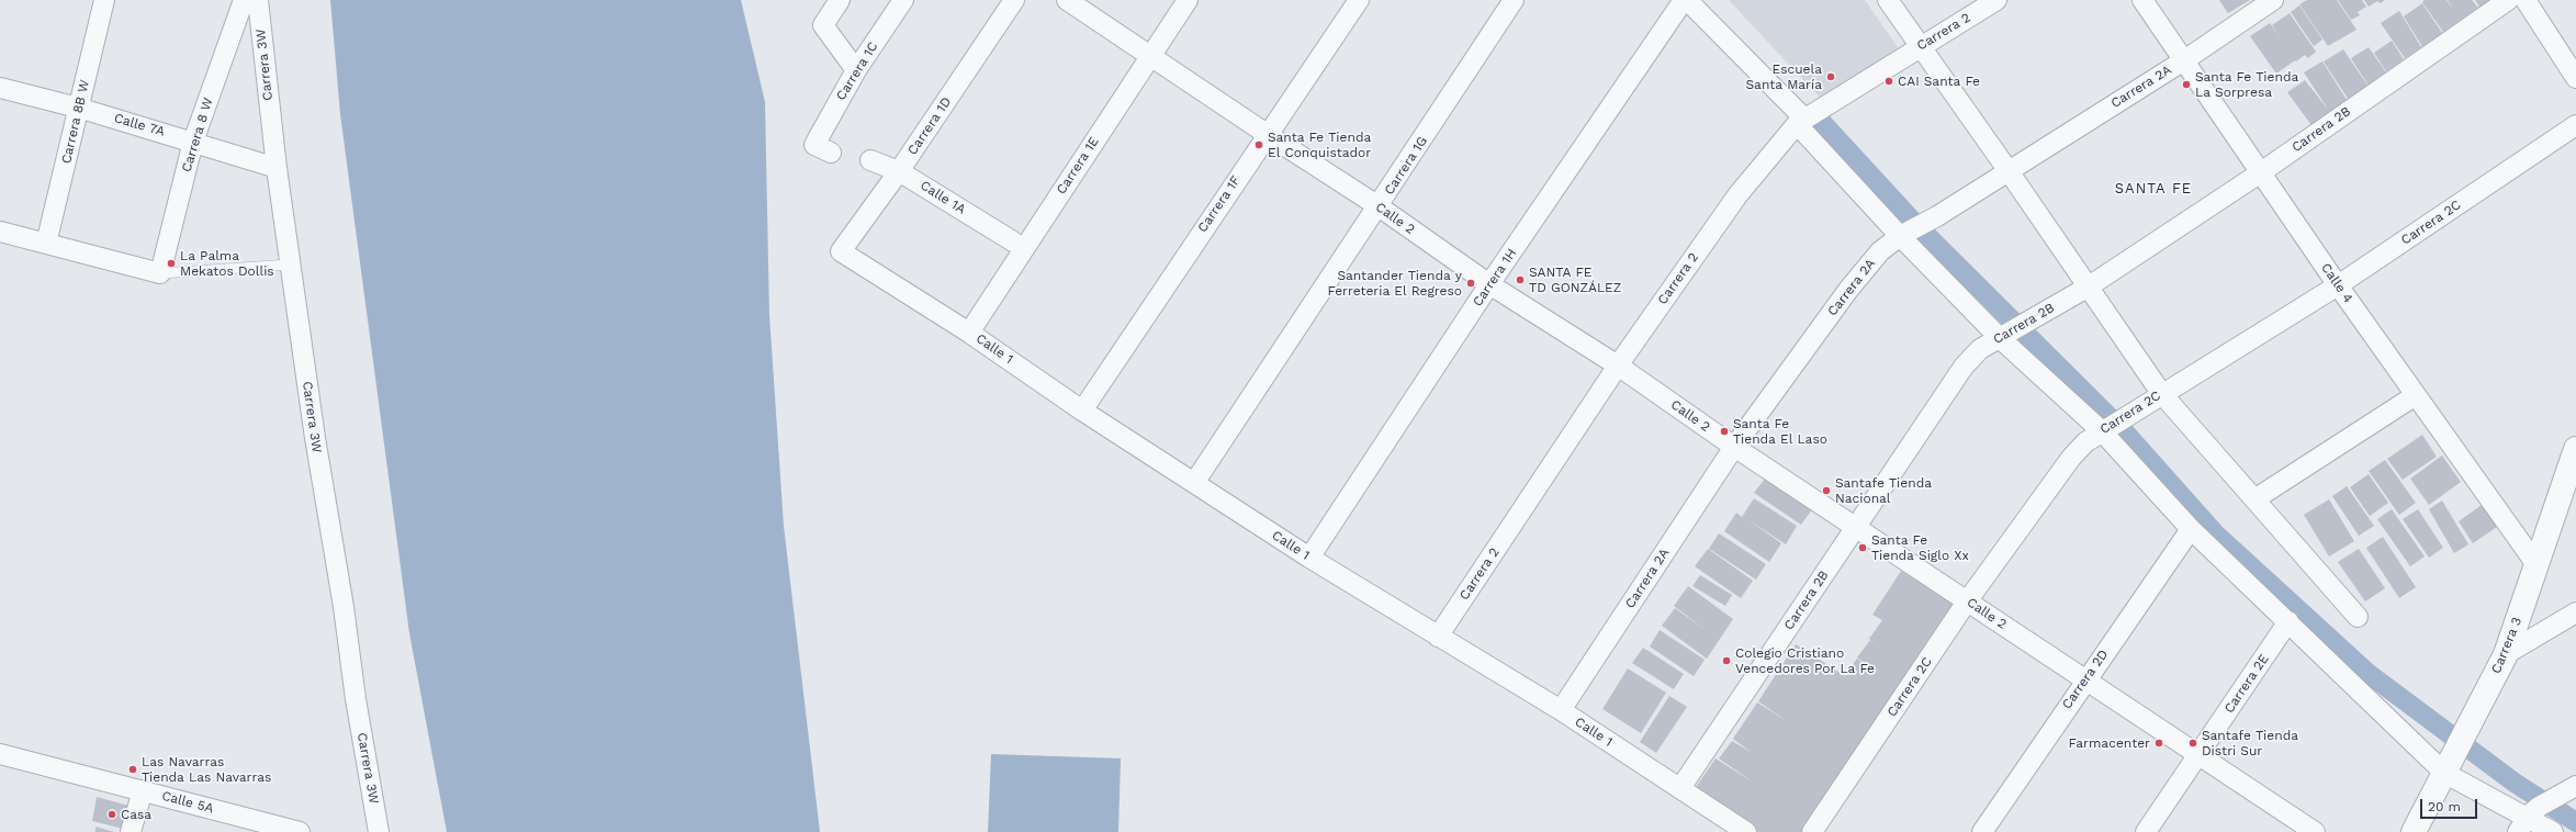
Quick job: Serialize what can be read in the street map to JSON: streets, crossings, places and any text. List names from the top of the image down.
{
  "streets": {
    "street": [
      "Carrera 2",
      "Carrera 3W",
      "Carrera 1C",
      "Carrera 2A",
      "Carrera 8B W",
      "Calle 7A",
      "Carrera 1D",
      "Carrera 2B",
      "Carrera 8 W",
      "Carrera 1E",
      "Carrera 1G",
      "Calle 1A",
      "Carrera 1F",
      "Calle 2",
      "Carrera 2C",
      "Carrera 1H",
      "Calle 4",
      "Calle 1",
      "Carrera 3",
      "Carrera 2D",
      "Carrera 2E",
      "Calle 5A"
    ]
  },
  "crossings": [
    ["Carrera 2", "Calle 2"],
    ["Carrera 2", "Calle 1"],
    ["Carrera 3W", "Calle 7A"],
    ["Carrera 2A", "Calle 2"],
    ["Carrera 2A", "Calle 4"],
    ["Carrera 2A", "Calle 1"],
    ["Carrera 8B W", "Calle 7A"],
    ["Calle 7A", "Carrera 8 W"],
    ["Carrera 1D", "Calle 1A"],
    ["Carrera 1D", "Calle 1"],
    ["Carrera 2B", "Calle 2"],
    ["Carrera 2B", "Calle 4"],
    ["Carrera 2B", "Calle 1"],
    ["Carrera 1E", "Calle 2"],
    ["Carrera 1E", "Calle 1"],
    ["Carrera 1G", "Calle 2"],
    ["Carrera 1G", "Calle 1"],
    ["Carrera 1F", "Calle 2"],
    ["Carrera 1F", "Calle 1"],
    ["Calle 2", "Carrera 2C"],
    ["Calle 2", "Carrera 1H"],
    ["Calle 2", "Carrera 2D"],
    ["Calle 2", "Carrera 2E"],
    ["Carrera 2C", "Calle 4"],
    ["Carrera 1H", "Calle 1"],
    ["Calle 4", "Carrera 3"]
  ],
  "districts": ["SANTA FE"],
  "places": [
    "Escuela Santa María",
    "CAI Santa Fe",
    "Santa Fe Tienda La Sorpresa",
    "Santa Fe Tienda El Conquistador",
    "La Palma Mekatos Dollis",
    "SANTA FE TD GONZÁLEZ",
    "Santander Tienda y Ferreteria El Regreso",
    "Santa Fe Tienda El Laso",
    "Santafe Tienda Nacional",
    "Santa Fe Tienda Siglo Xx",
    "Colegio Cristiano Vencedores Por La Fe",
    "Farmacenter",
    "Santafe Tienda Distri Sur",
    "Las Navarras Tienda Las Navarras",
    "Casa"
  ],
  "scale_bar": "20 m"
}
